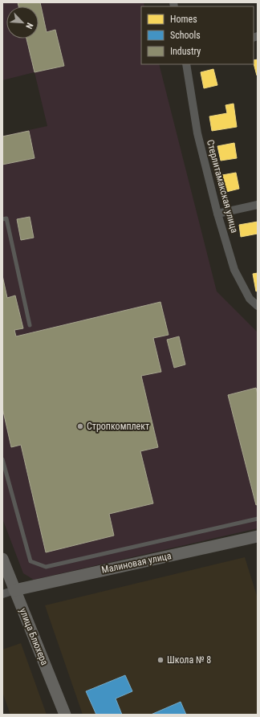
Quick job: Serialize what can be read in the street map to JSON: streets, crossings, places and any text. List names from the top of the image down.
{
  "streets": {
    "street": ["Стерлитамакская улица", "Малиновая улица", "улица Блюхера"]
  },
  "crossings": [
    ["Малиновая улица", "улица Блюхера"]
  ],
  "places": ["Стропкомплект", "Школа № 8"],
  "legend": ["Homes", "Schools", "Industry"],
  "north": "bottom right"
}
